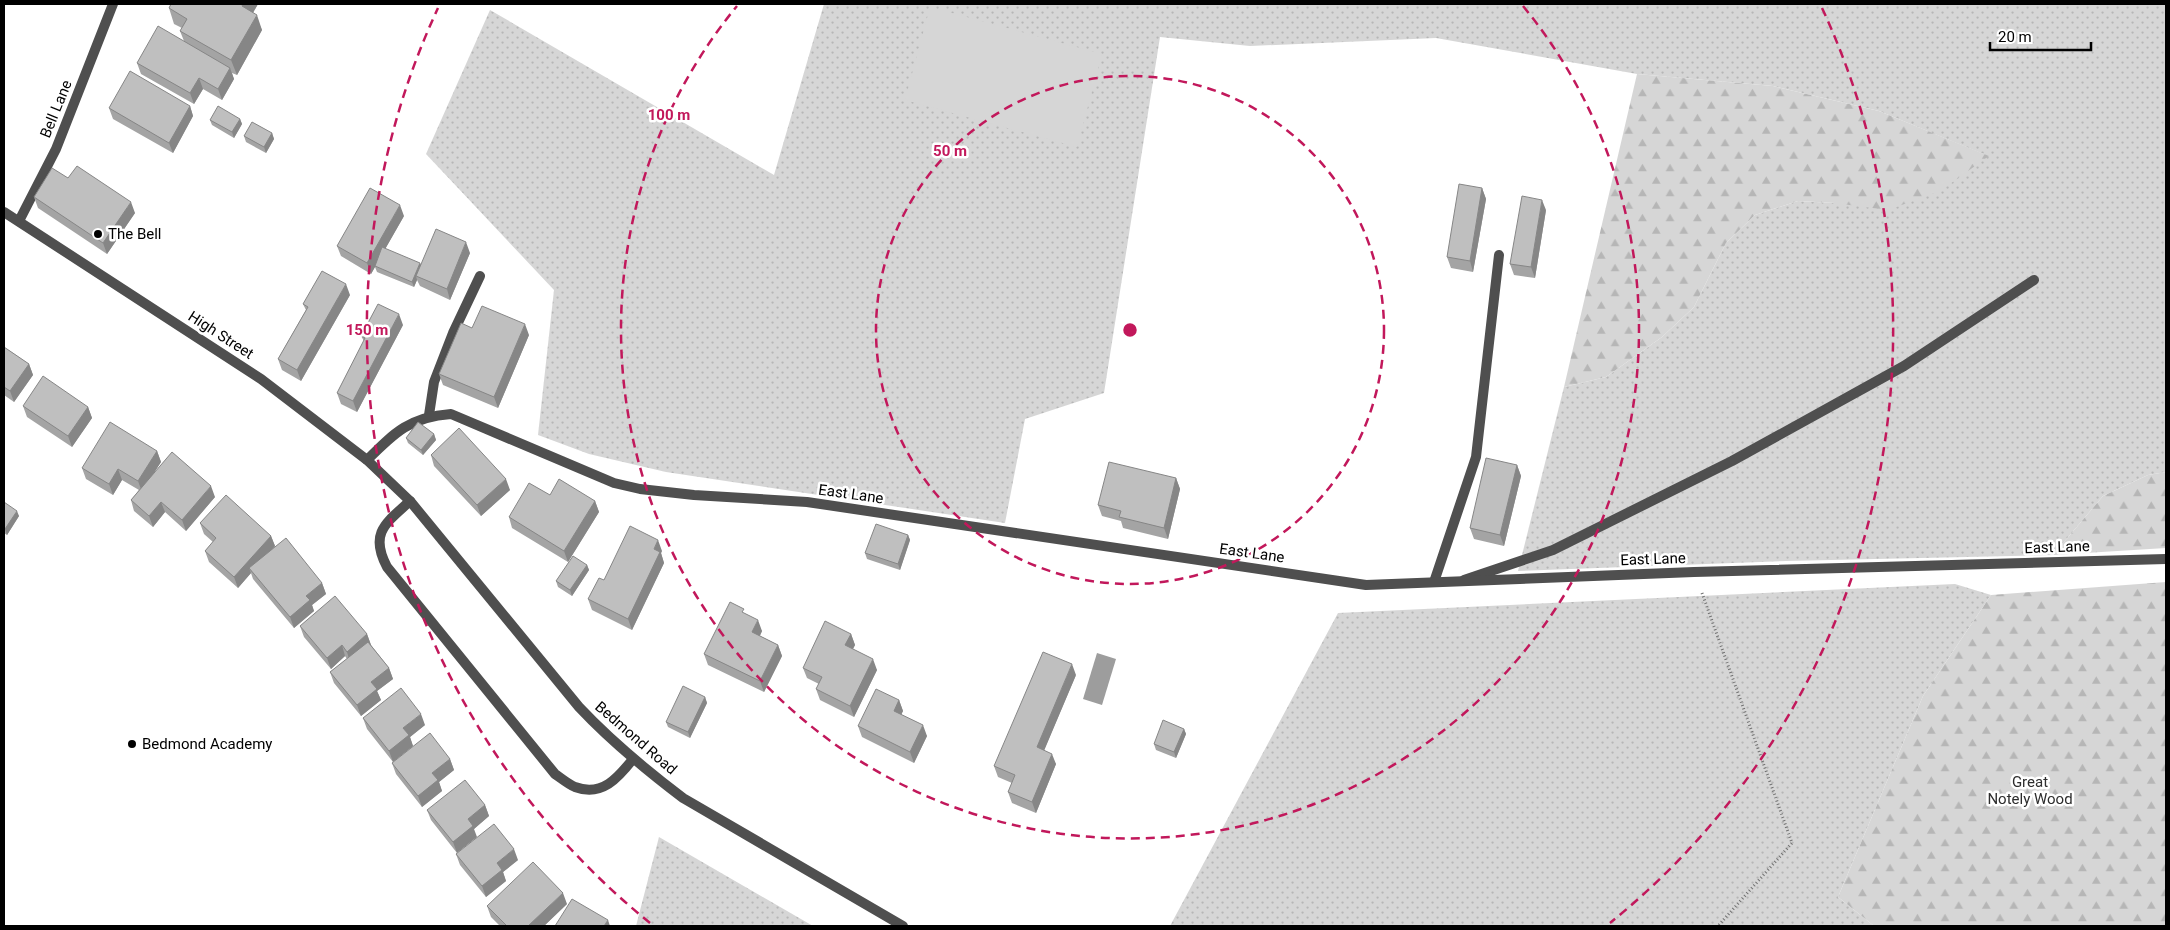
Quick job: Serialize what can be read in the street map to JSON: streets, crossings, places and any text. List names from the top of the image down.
{
  "streets": {
    "street": [
      "Bell Lane",
      "High Street",
      "East Lane",
      "Bedmond Road"
    ]
  },
  "crossings": [
    ["Bell Lane", "High Street"],
    ["High Street", "East Lane"],
    ["High Street", "Bedmond Road"]
  ],
  "parks": ["Great Notely Wood"],
  "places": ["The Bell", "Bedmond Academy"],
  "scale_bar": "20 m",
  "rings": ["100 m", "50 m", "150 m"]
}
